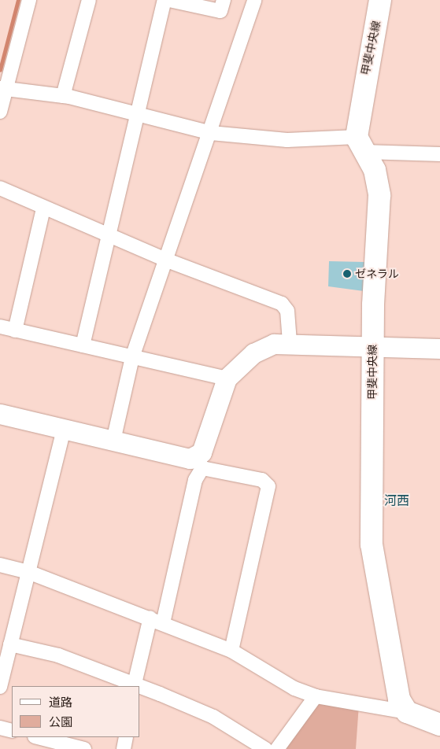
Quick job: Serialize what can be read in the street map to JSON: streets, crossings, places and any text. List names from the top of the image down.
{
  "streets": {
    "main road": ["甲斐中央線"]
  },
  "districts": ["河西"],
  "places": ["ゼネラル"],
  "legend": ["道路", "公園"]
}
